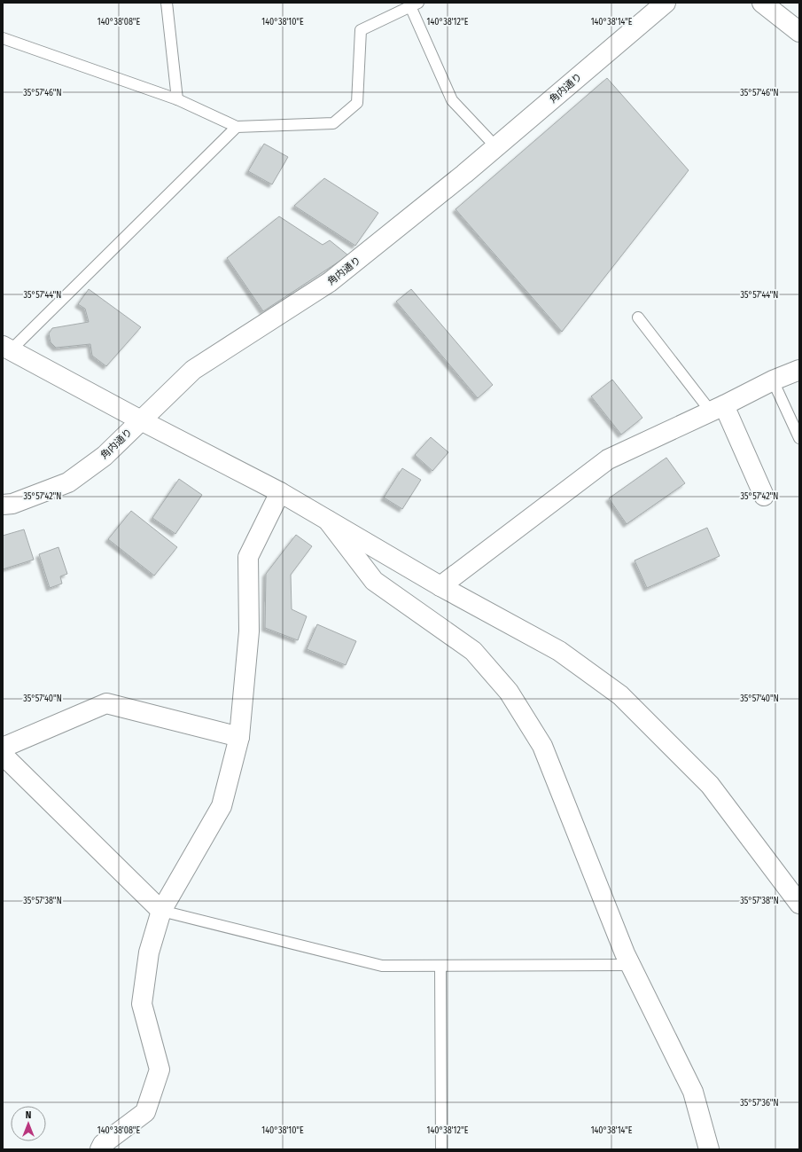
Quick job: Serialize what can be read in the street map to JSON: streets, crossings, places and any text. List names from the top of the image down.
{
  "streets": {
    "street": ["角内通り"]
  },
  "north": "top",
  "coordinates": [
    "140°38'08\"E",
    "140°38'10\"E",
    "140°38'12\"E",
    "140°38'14\"E",
    "35°57'46\"N",
    "35°57'44\"N",
    "35°57'42\"N",
    "35°57'40\"N",
    "35°57'38\"N",
    "35°57'36\"N"
  ]
}
